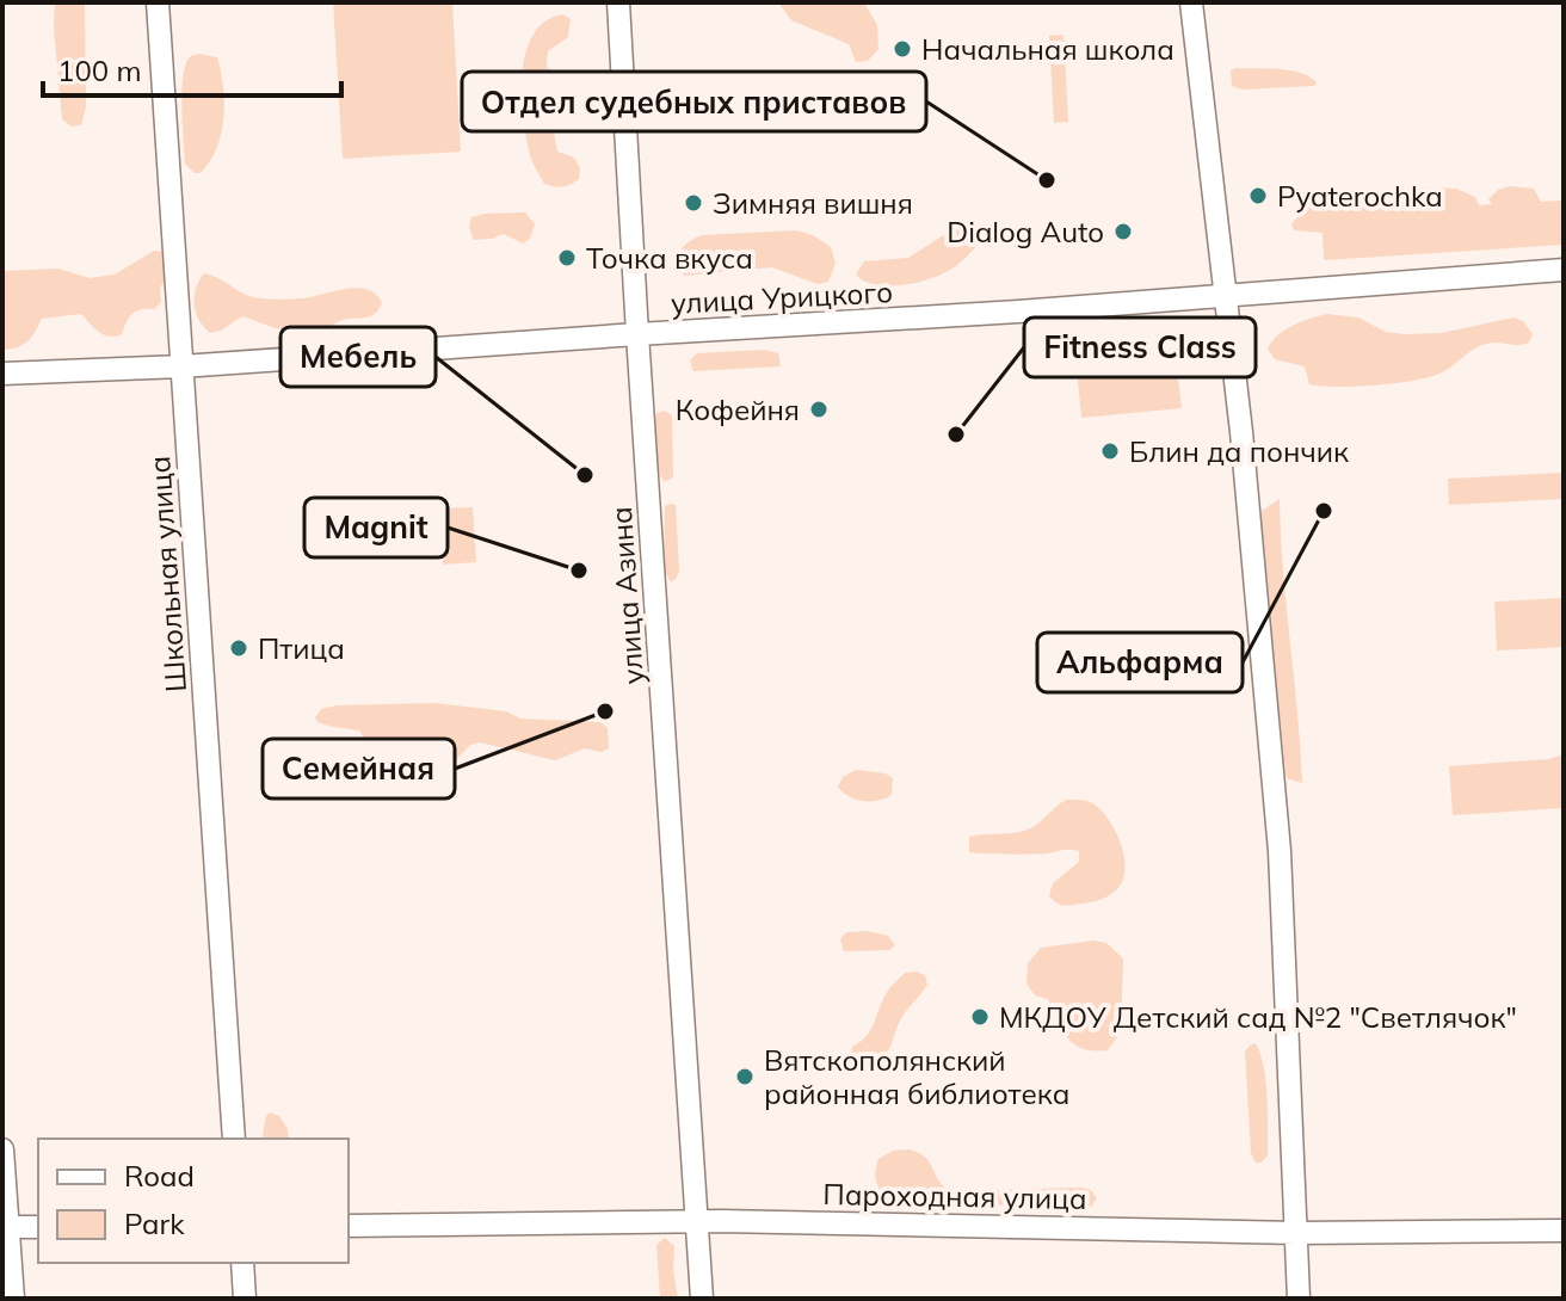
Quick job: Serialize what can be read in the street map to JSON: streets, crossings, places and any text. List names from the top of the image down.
{
  "streets": {
    "street": [
      "улица Урицкого",
      "Школьная улица",
      "улица Азина",
      "Пароходная улица"
    ]
  },
  "crossings": [
    ["улица Урицкого", "Школьная улица"],
    ["улица Урицкого", "улица Азина"],
    ["улица Азина", "Пароходная улица"]
  ],
  "places": [
    "Начальная школа",
    "Отдел судебных приставов",
    "Pyaterochka",
    "Зимняя вишня",
    "Dialog Auto",
    "Точка вкуса",
    "Кофейня",
    "Fitness Class",
    "Блин да пончик",
    "Мебель",
    "Альфарма",
    "Magnit",
    "Птица",
    "Семейная",
    "МКДОУ Детский сад №2 \"Светлячок\"",
    "Вятскополянский районная библиотека"
  ],
  "legend": ["Road", "Park"],
  "scale_bar": "100 m"
}
